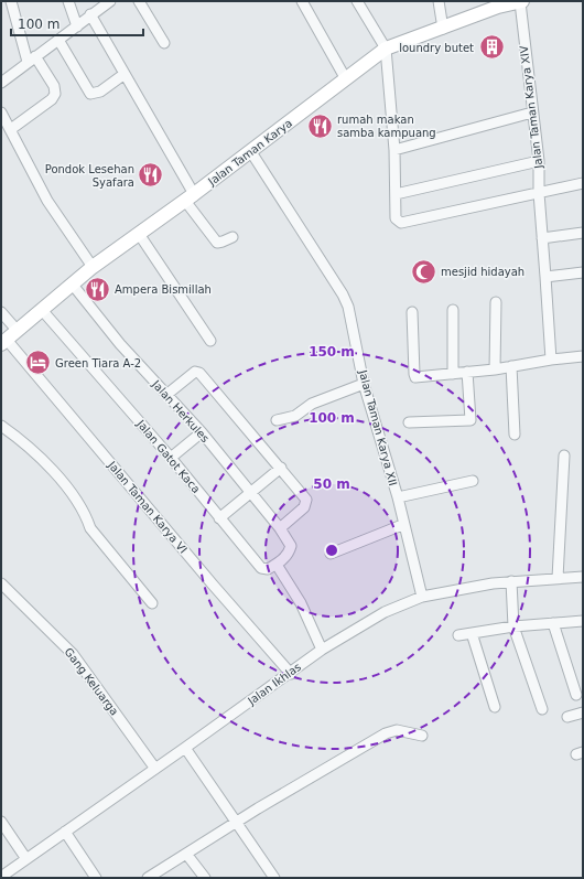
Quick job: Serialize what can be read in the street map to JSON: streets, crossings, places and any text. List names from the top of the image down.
{
  "streets": {
    "street": [
      "Jalan Taman Karya XIV",
      "Jalan Taman Karya",
      "Jalan Herkules",
      "Jalan Taman Karya XII",
      "Jalan Gatot Kaca",
      "Jalan Taman Karya VI",
      "Gang Keluarga",
      "Jalan Ikhlas"
    ]
  },
  "crossings": [
    ["Jalan Taman Karya XIV", "Jalan Taman Karya"],
    ["Jalan Taman Karya", "Jalan Herkules"],
    ["Jalan Taman Karya", "Jalan Taman Karya XII"],
    ["Jalan Taman Karya", "Jalan Gatot Kaca"],
    ["Jalan Taman Karya", "Jalan Taman Karya VI"],
    ["Jalan Herkules", "Jalan Gatot Kaca"],
    ["Jalan Taman Karya XII", "Jalan Ikhlas"],
    ["Jalan Taman Karya VI", "Jalan Ikhlas"],
    ["Gang Keluarga", "Jalan Ikhlas"]
  ],
  "places": {
    "building": ["loundry butet"],
    "restaurant": ["rumah makan samba kampuang", "Pondok Lesehan Syafara", "Ampera Bismillah"],
    "mosque": ["mesjid hidayah"],
    "hotel": ["Green Tiara A-2"]
  },
  "scale_bar": "100 m",
  "rings": ["150 m", "100 m", "50 m"]
}
